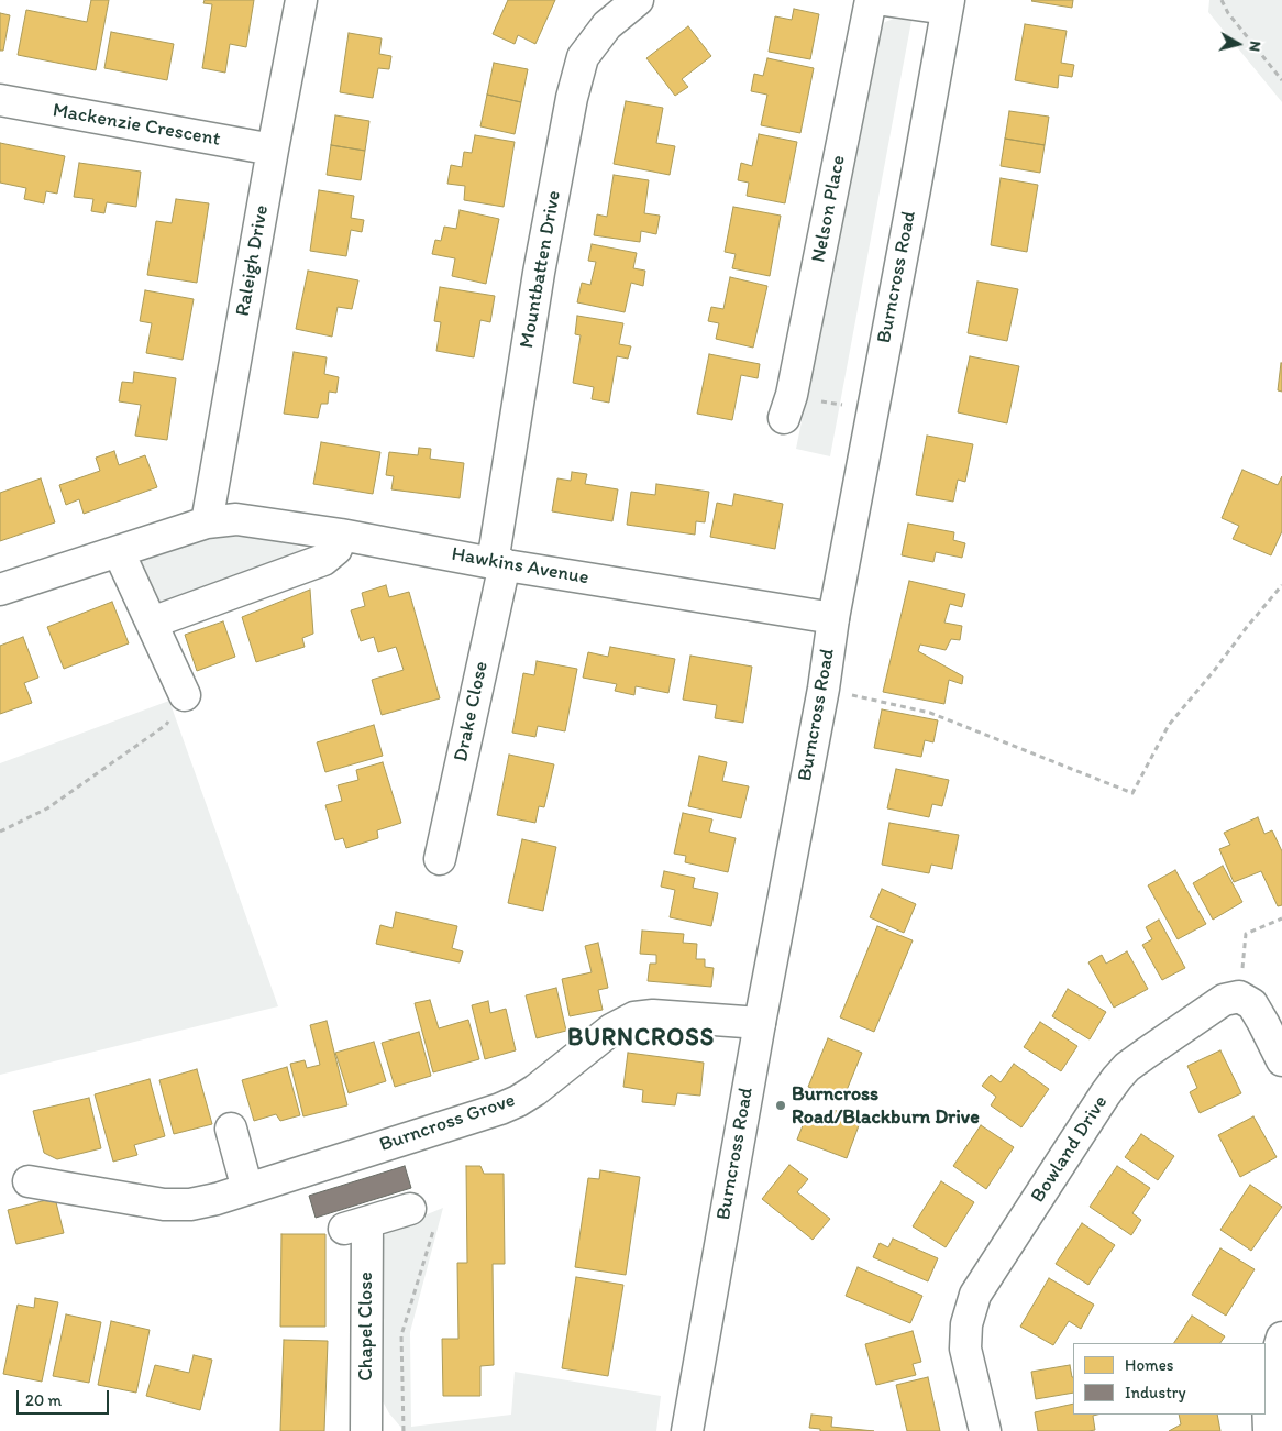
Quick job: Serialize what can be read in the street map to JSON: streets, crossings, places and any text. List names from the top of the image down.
{
  "streets": {
    "street": [
      "Mackenzie Crescent",
      "Nelson Place",
      "Raleigh Drive",
      "Mountbatten Drive",
      "Burncross Road",
      "Hawkins Avenue",
      "Drake Close",
      "Burncross Grove",
      "Bowland Drive",
      "Chapel Close"
    ]
  },
  "crossings": [
    ["Mackenzie Crescent", "Raleigh Drive"],
    ["Raleigh Drive", "Hawkins Avenue"],
    ["Mountbatten Drive", "Hawkins Avenue"],
    ["Mountbatten Drive", "Drake Close"],
    ["Burncross Road", "Hawkins Avenue"],
    ["Burncross Road", "Burncross Grove"],
    ["Hawkins Avenue", "Drake Close"]
  ],
  "districts": ["BURNCROSS"],
  "places": ["Burncross Road/Blackburn Drive"],
  "legend": ["Homes", "Industry"],
  "scale_bar": "20 m",
  "north": "right"
}
